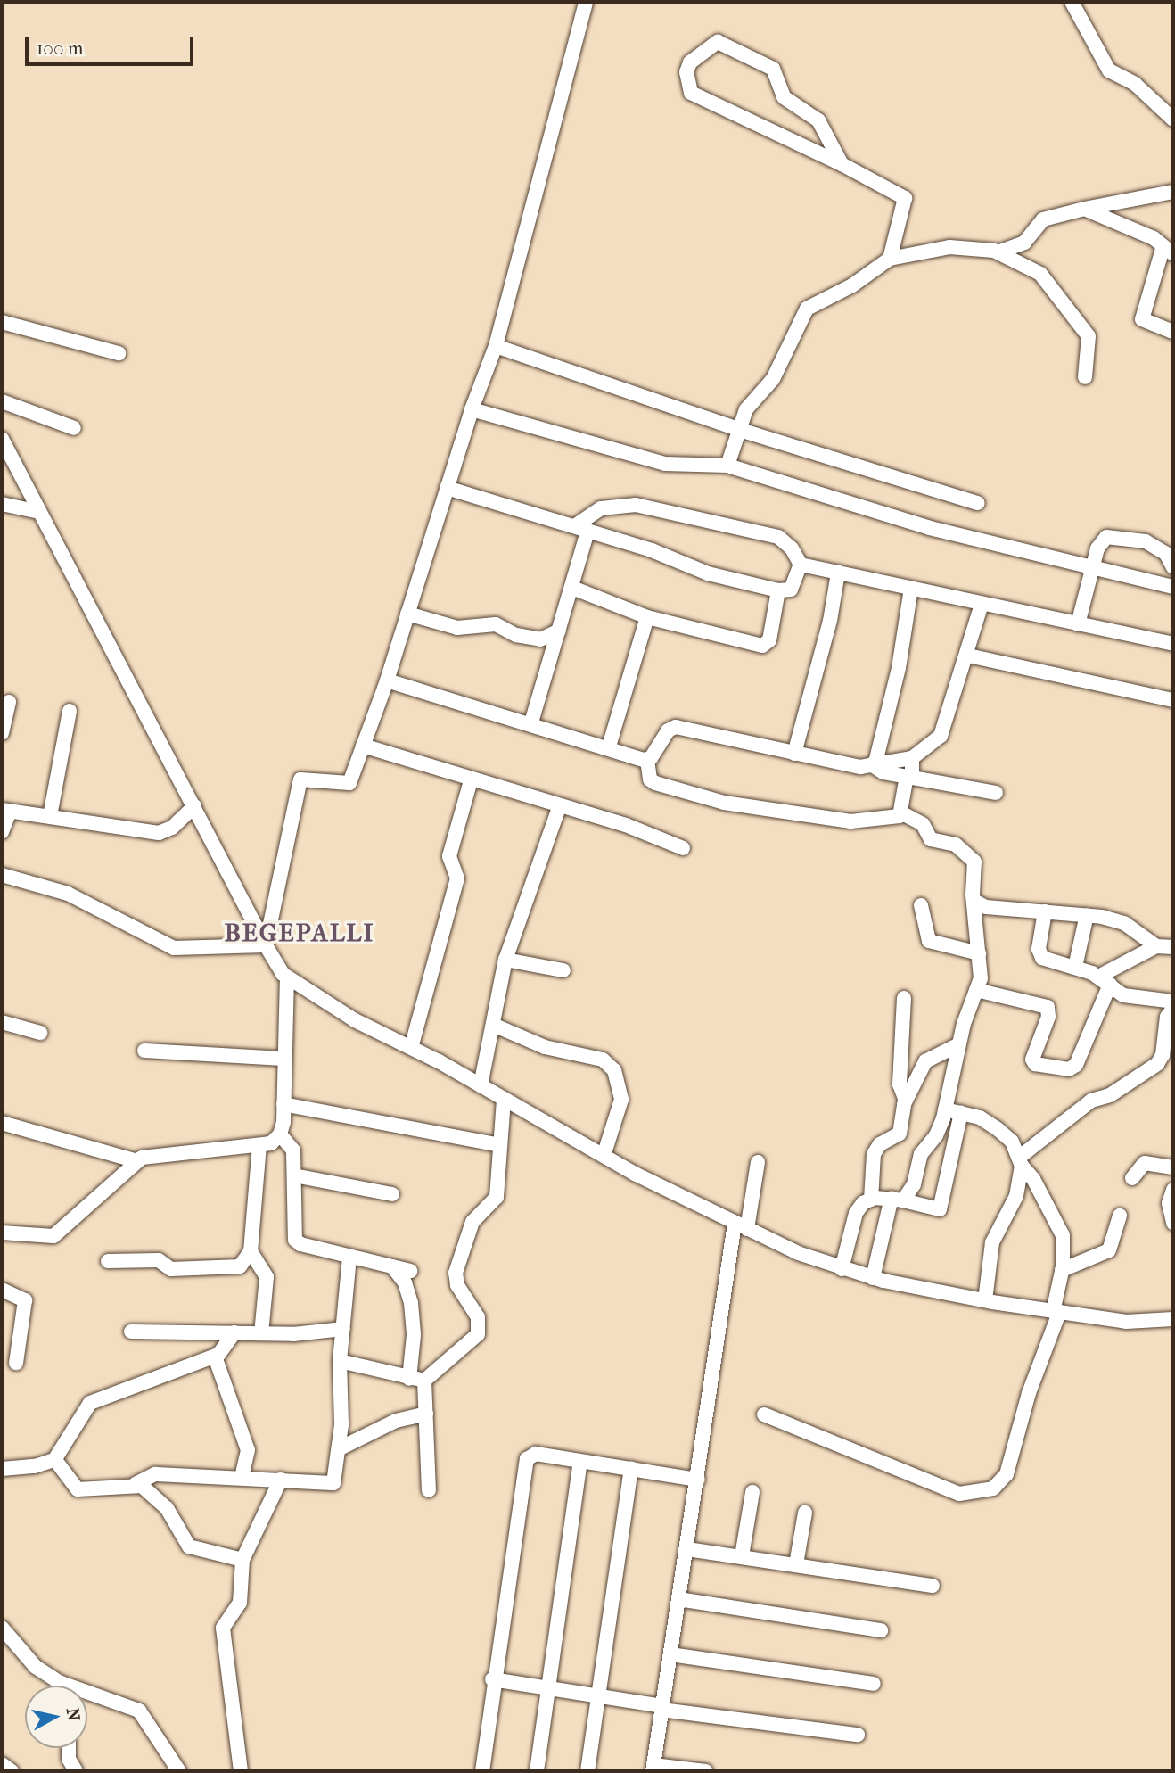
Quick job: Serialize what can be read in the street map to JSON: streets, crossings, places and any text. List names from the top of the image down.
{
  "districts": ["BEGEPALLI"],
  "scale_bar": "100 m",
  "north": "right"
}
